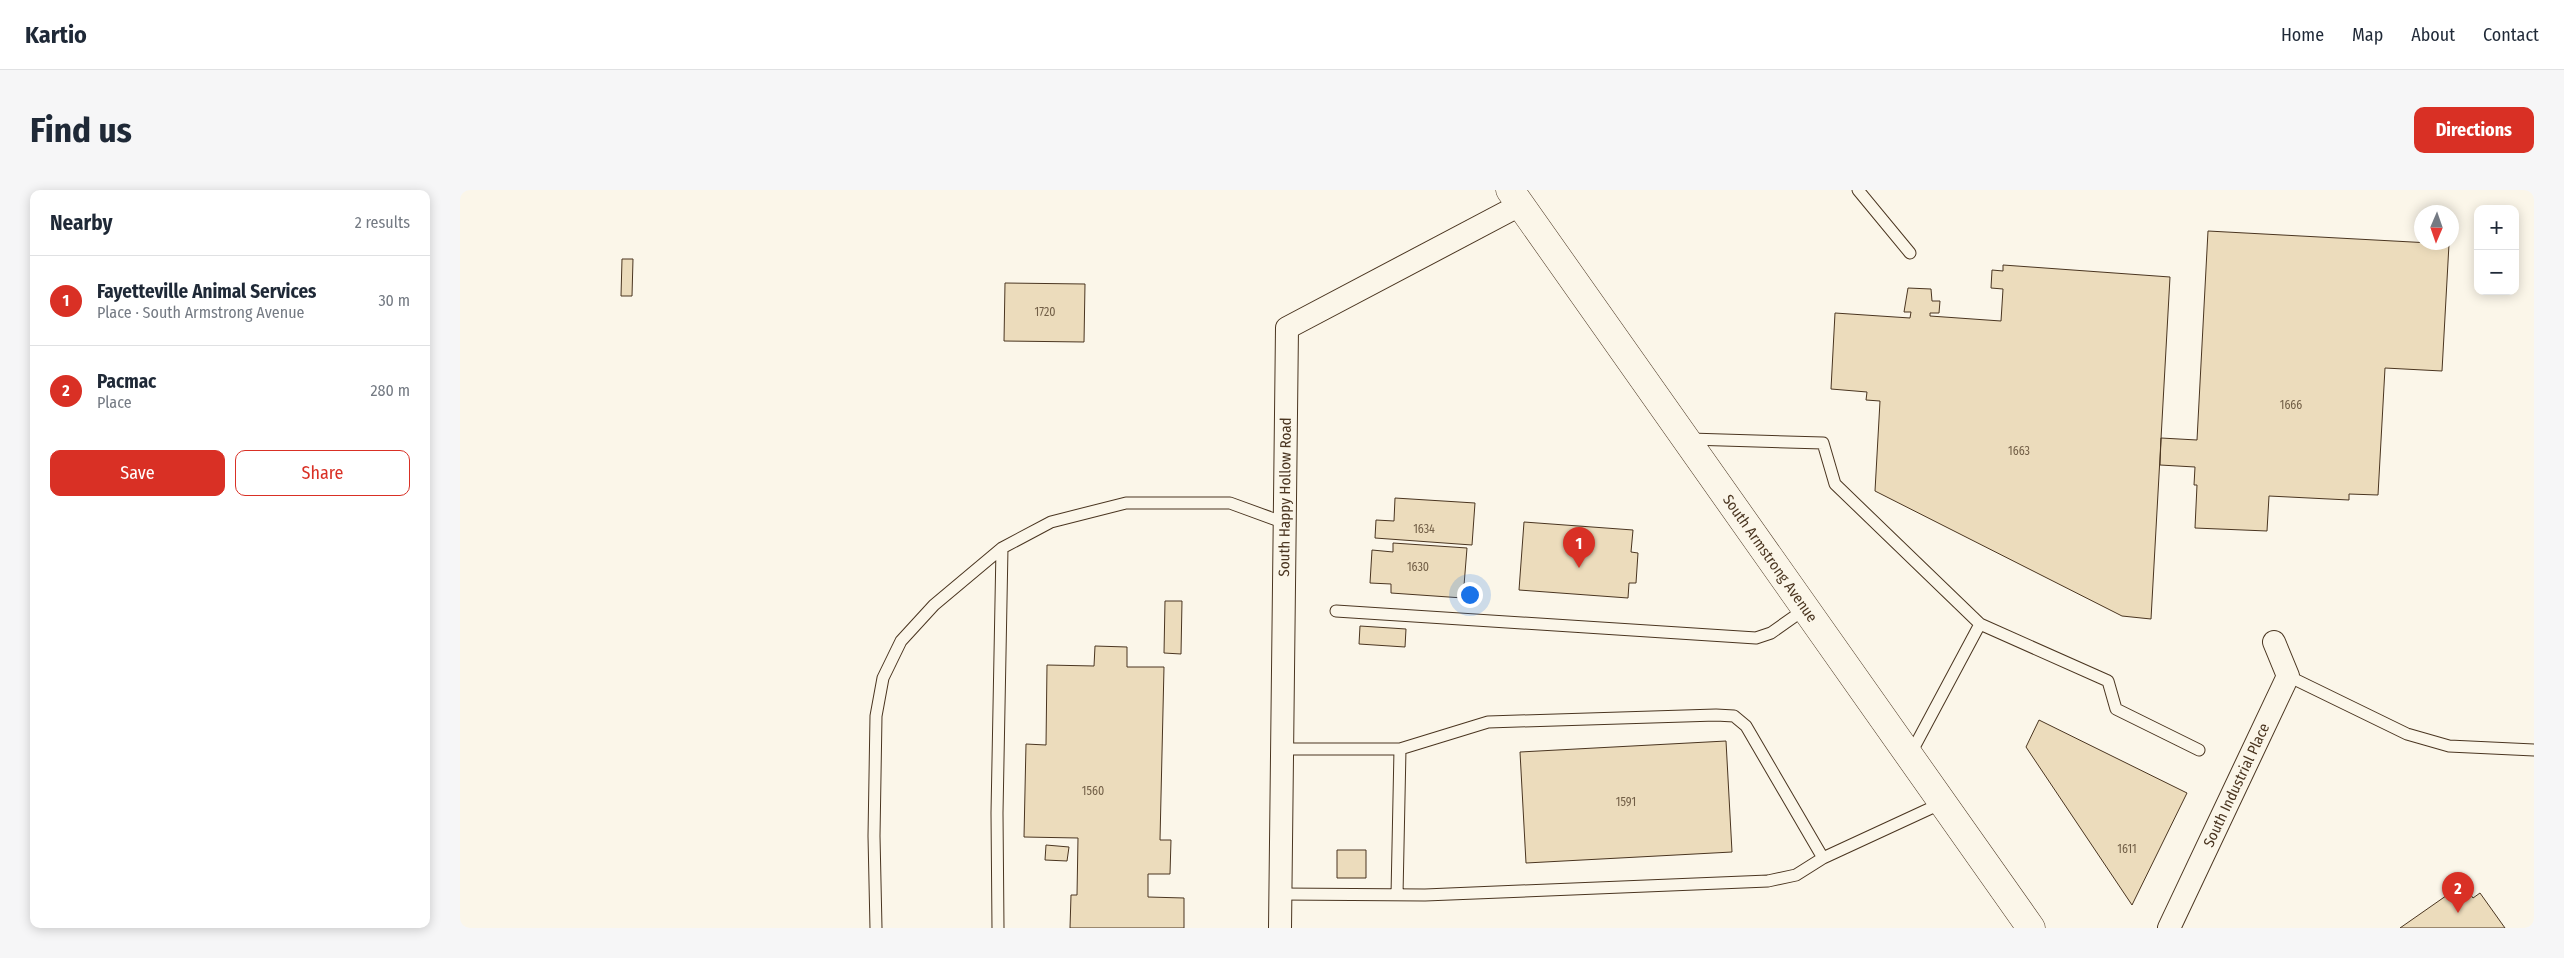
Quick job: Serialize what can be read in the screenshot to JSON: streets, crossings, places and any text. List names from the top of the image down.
{
  "streets": {
    "street": ["South Happy Hollow Road", "South Armstrong Avenue", "South Industrial Place"]
  },
  "crossings": [
    ["South Happy Hollow Road", "South Armstrong Avenue"]
  ],
  "house_numbers": [
    "1720",
    "1666",
    "1663",
    "1634",
    "1630",
    "1560",
    "1591",
    "1611"
  ],
  "north": "bottom",
  "page": {
    "header": "Kartio",
    "nav": [
      "Home",
      "Map",
      "About",
      "Contact"
    ],
    "buttons": [
      "Directions",
      ["Save", "Share"]
    ],
    "title": "Find us",
    "heading": ["Nearby", "2 results"],
    "map_buttons": ["+", "−"],
    "list": [
      {
        "mark": "1",
        "name": "Fayetteville Animal Services",
        "note": "Place · South Armstrong Avenue",
        "value": "30 m"
      },
      {
        "mark": "2",
        "name": "Pacmac",
        "note": "Place",
        "value": "280 m"
      }
    ],
    "pins": ["1", "2"]
  }
}
